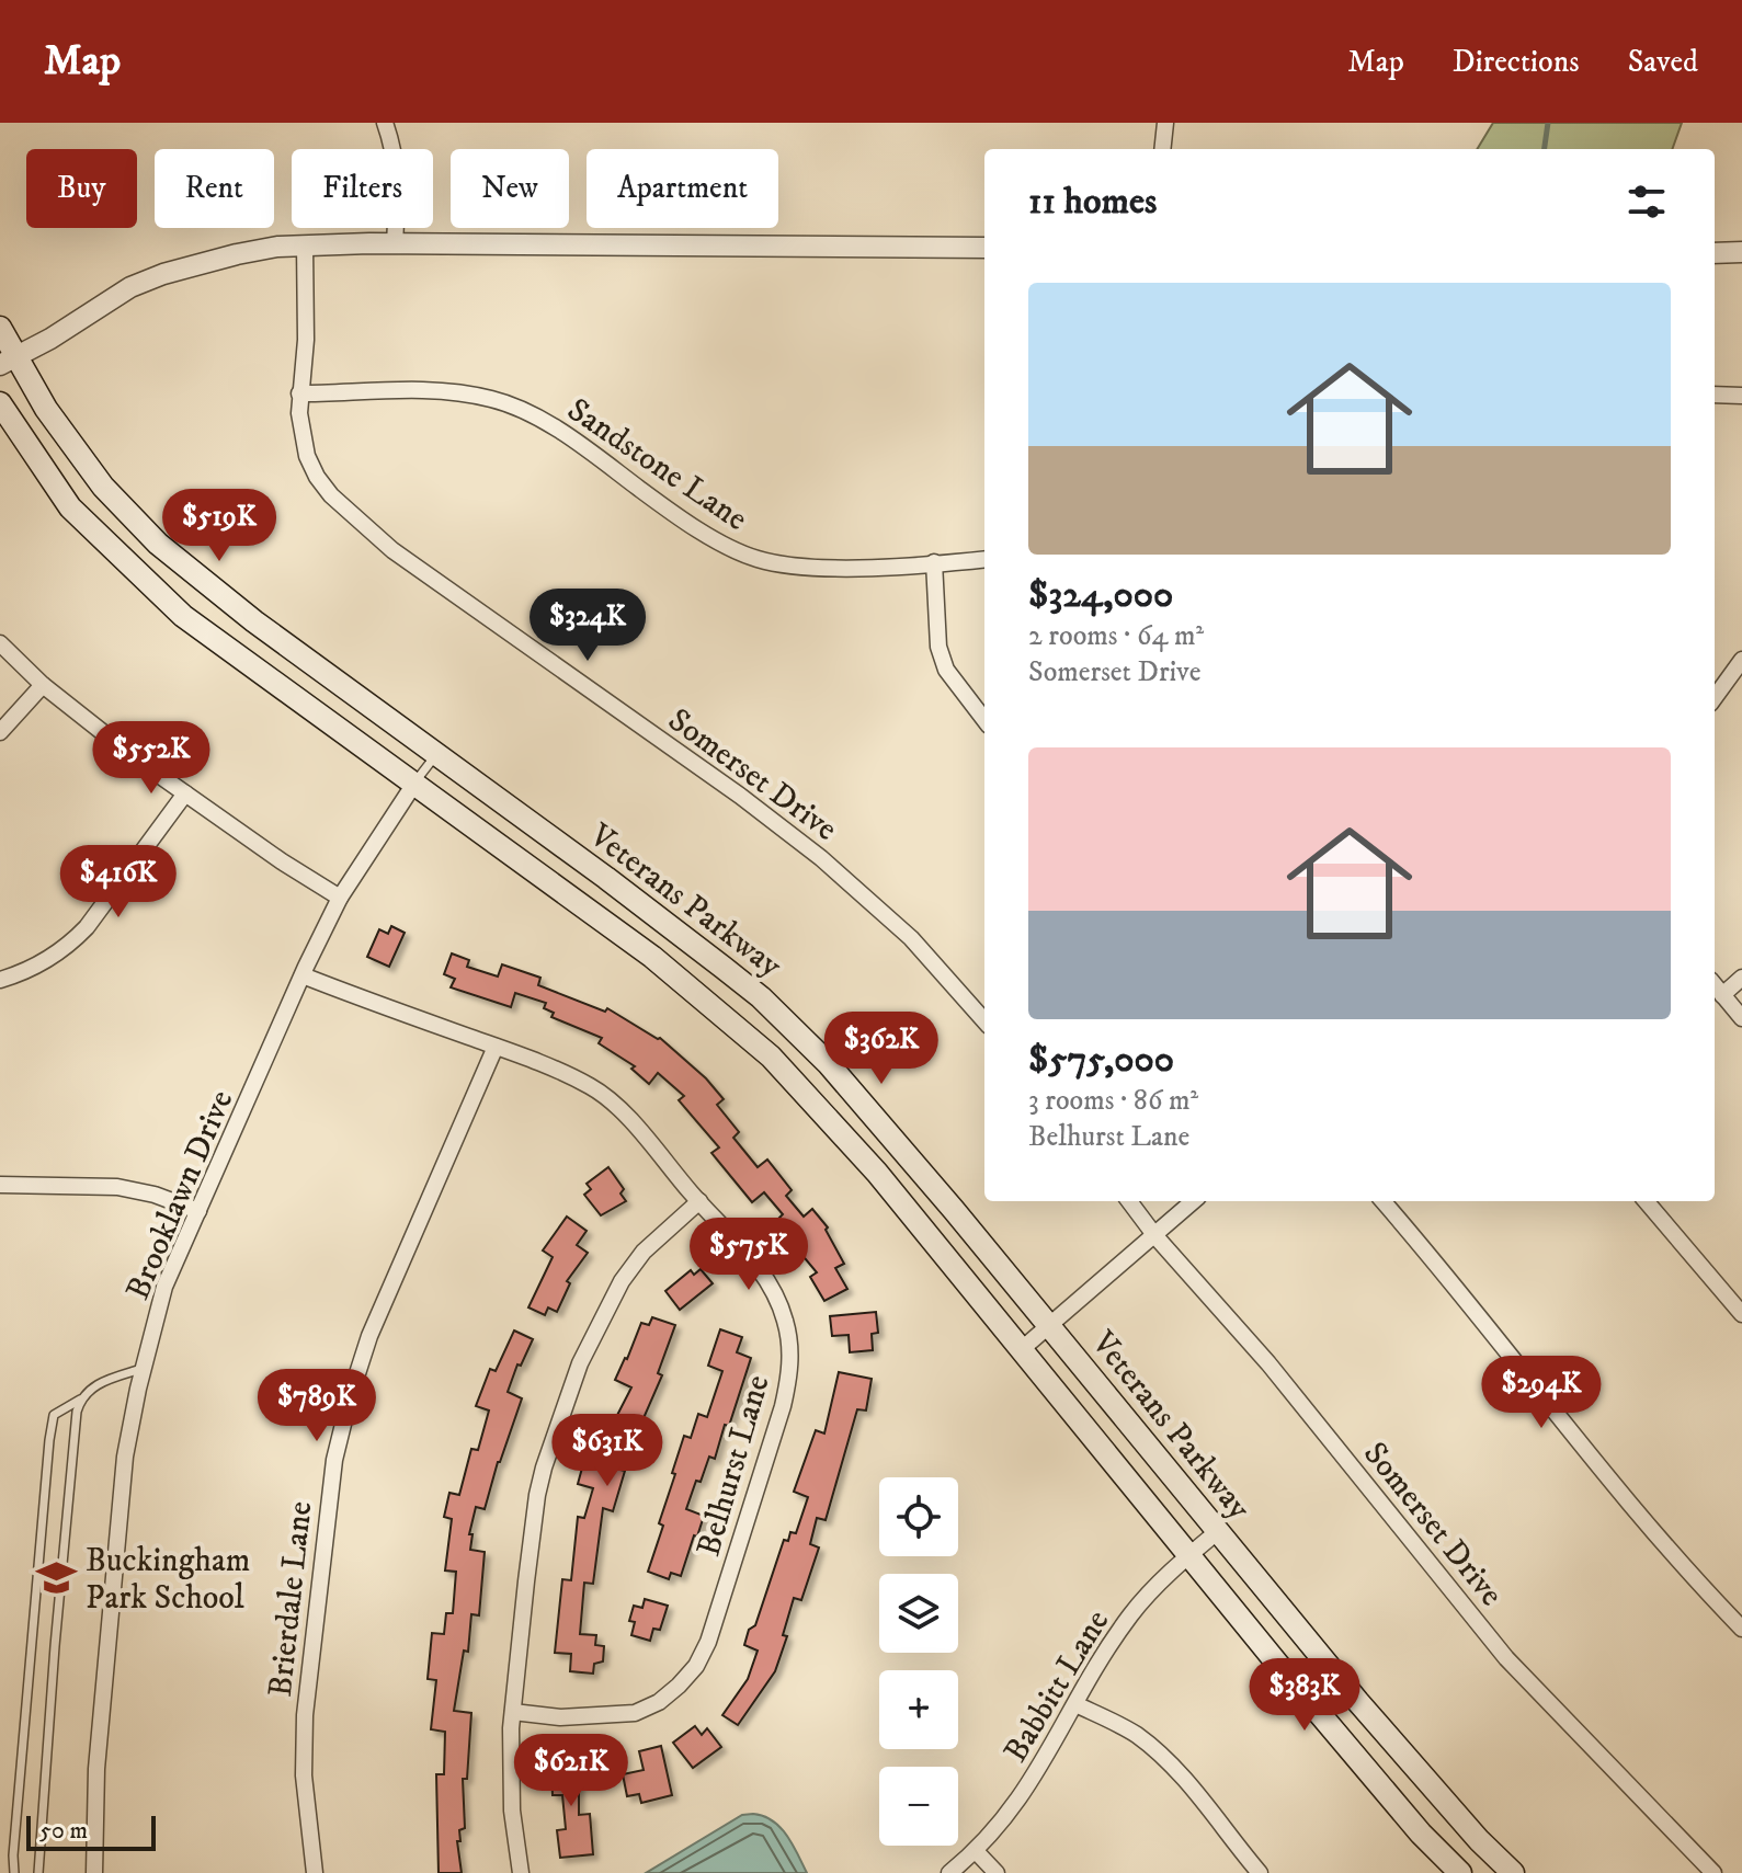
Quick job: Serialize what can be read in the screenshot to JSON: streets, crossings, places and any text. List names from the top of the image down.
{
  "streets": {
    "main road": ["Veterans Parkway"],
    "street": [
      "Sandstone Lane",
      "Somerset Drive",
      "Brooklawn Drive",
      "Belhurst Lane",
      "Brierdale Lane",
      "Babbitt Lane"
    ]
  },
  "crossings": [
    ["Sandstone Lane", "Somerset Drive"],
    ["Veterans Parkway", "Brooklawn Drive"],
    ["Veterans Parkway", "Babbitt Lane"],
    ["Brooklawn Drive", "Belhurst Lane"],
    ["Belhurst Lane", "Brierdale Lane"]
  ],
  "places": {
    "school or university": ["Buckingham Park School"]
  },
  "scale_bar": "50 m",
  "page": {
    "header": "Map",
    "nav": ["Map", "Directions", "Saved"],
    "chip": [
      "Buy",
      "Rent",
      "Filters",
      "New",
      "Apartment"
    ],
    "heading": "11 homes",
    "list": [
      {
        "name": "$324,000",
        "note": "2 rooms · 64 m² · Somerset Drive"
      },
      {
        "name": "$575,000",
        "note": "3 rooms · 86 m² · Belhurst Lane"
      }
    ],
    "price": [
      "$519K",
      "$324K",
      "$552K",
      "$416K",
      "$362K",
      "$575K",
      "$294K",
      "$789K",
      "$631K",
      "$383K",
      "$621K"
    ],
    "map_buttons": ["+", "−"],
    "scale": "50 m"
  }
}
